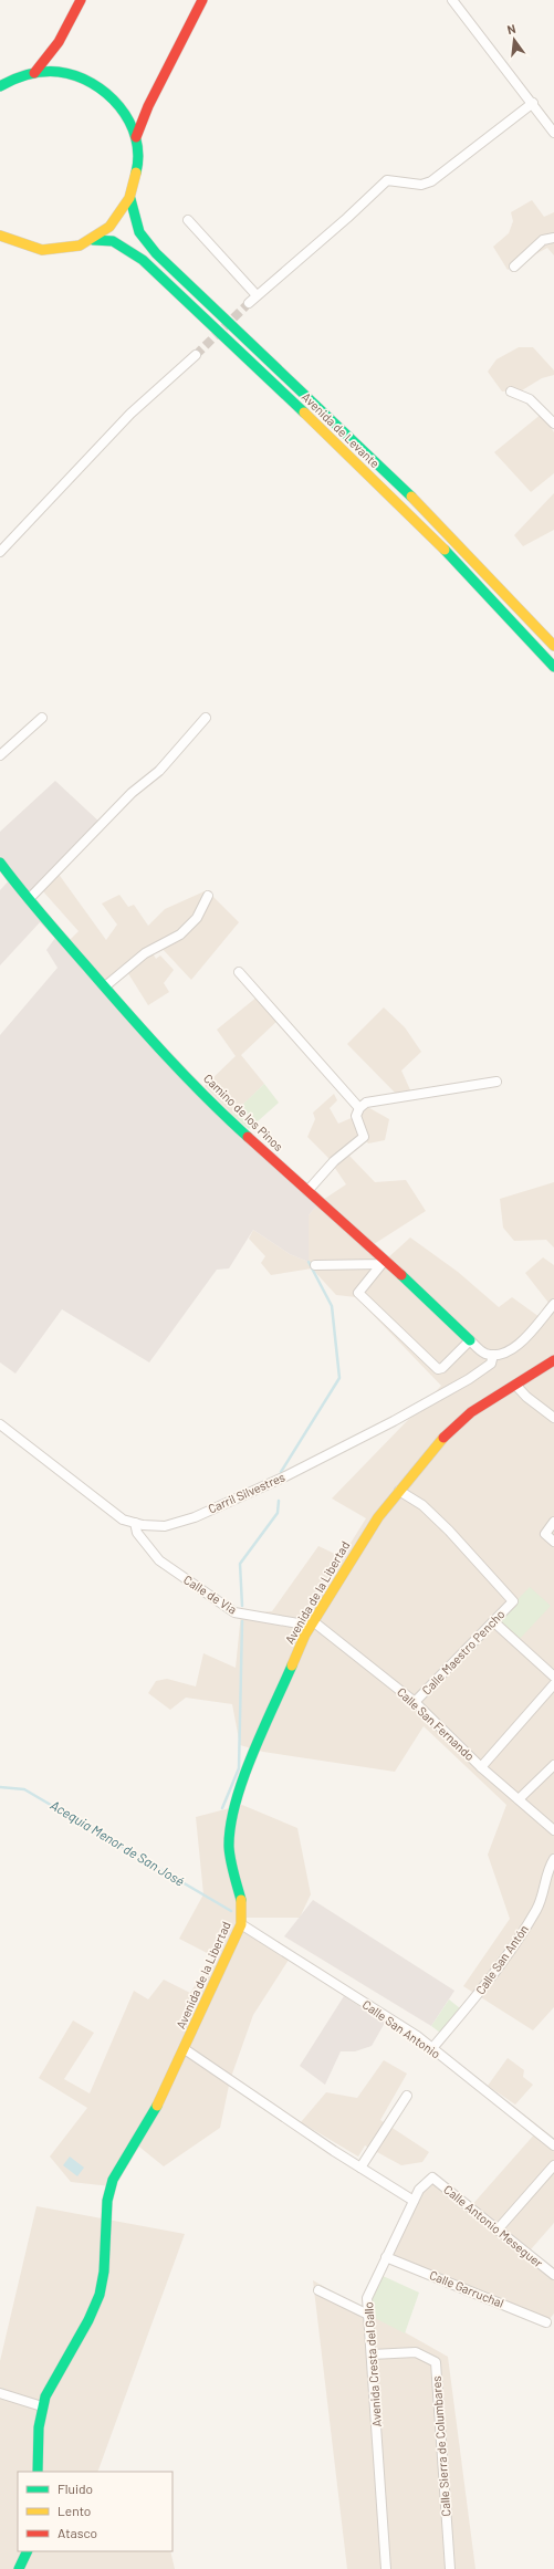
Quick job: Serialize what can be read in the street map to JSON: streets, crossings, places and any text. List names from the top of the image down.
{
  "streets": {
    "main road": ["Avenida de Levante", "Camino de los Pinos", "Avenida de la Libertad"],
    "street": [
      "Carril Silvestres",
      "Calle de Via",
      "Calle Maestro Pencho",
      "Calle San Fernando",
      "Calle San Antón",
      "Calle San Antonio",
      "Calle Antonio Meseguer",
      "Calle Garruchal",
      "Avenida Cresta del Gallo",
      "Calle Sierra de Columbares"
    ]
  },
  "crossings": [
    ["Camino de los Pinos", "Carril Silvestres"],
    ["Carril Silvestres", "Calle de Via"],
    ["Avenida de la Libertad", "Calle de Via"],
    ["Avenida de la Libertad", "Calle Maestro Pencho"],
    ["Avenida de la Libertad", "Calle San Fernando"],
    ["Avenida de la Libertad", "Calle San Antonio"],
    ["Calle de Via", "Calle San Fernando"],
    ["Calle Maestro Pencho", "Calle San Fernando"],
    ["Calle San Antón", "Calle San Antonio"],
    ["Calle Antonio Meseguer", "Avenida Cresta del Gallo"],
    ["Calle Garruchal", "Avenida Cresta del Gallo"],
    ["Avenida Cresta del Gallo", "Calle Sierra de Columbares"]
  ],
  "water": ["Acequia Menor de San José"],
  "legend": ["Fluido", "Lento", "Atasco"],
  "north": "top"
}
